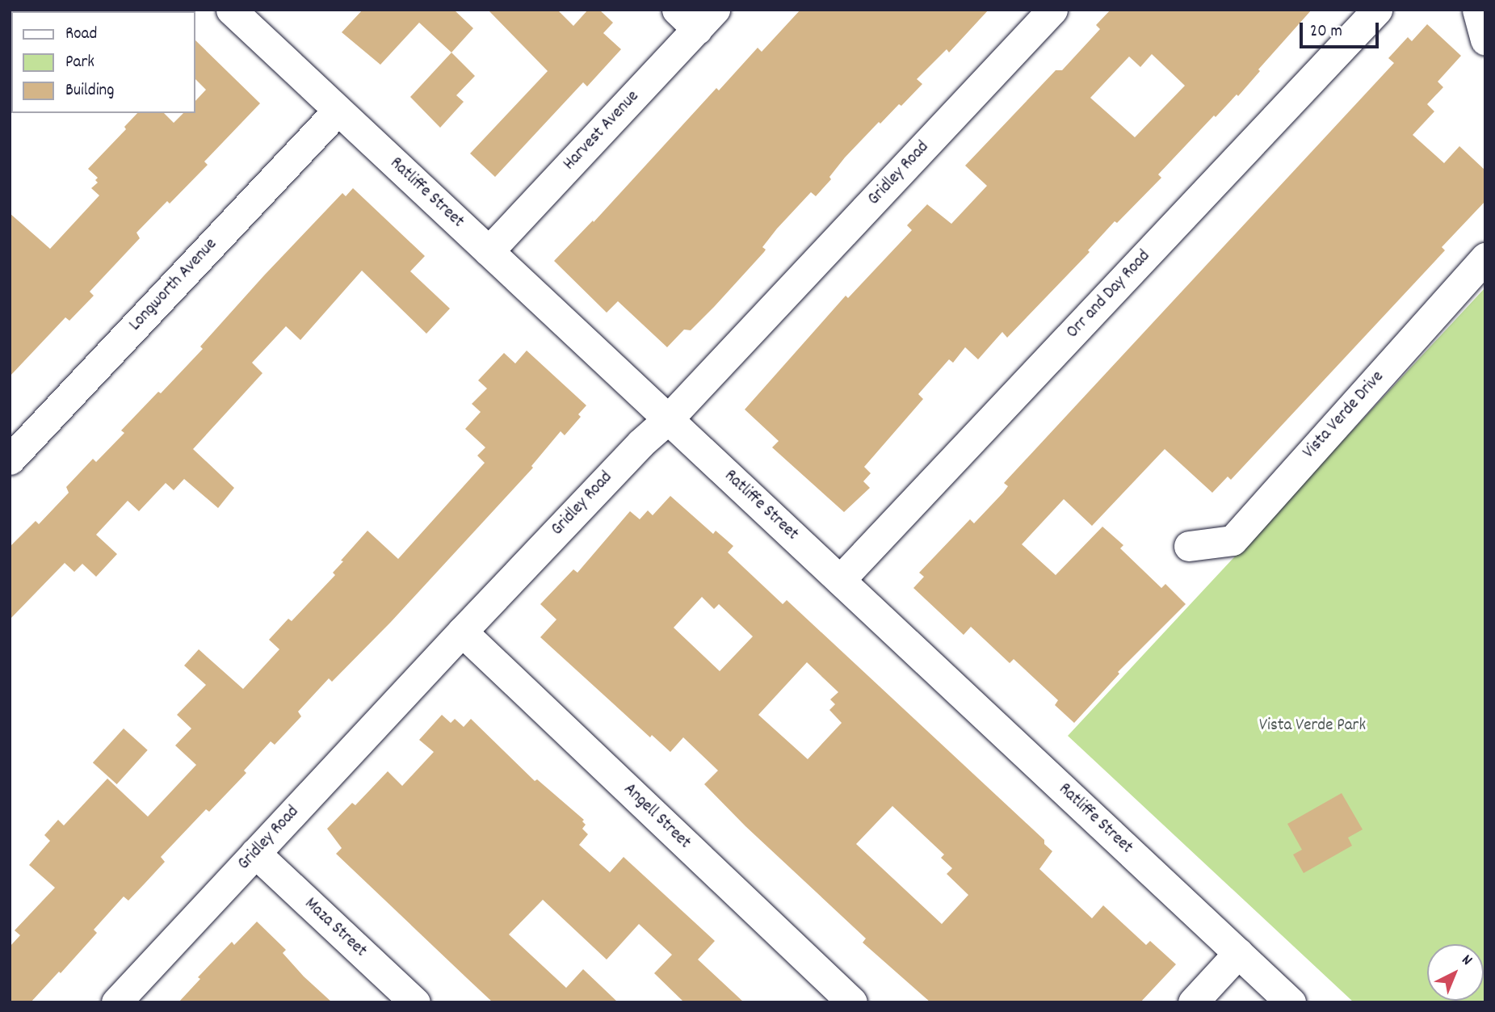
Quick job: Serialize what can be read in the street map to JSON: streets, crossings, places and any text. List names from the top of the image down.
{
  "streets": {
    "street": [
      "Harvest Avenue",
      "Gridley Road",
      "Ratliffe Street",
      "Longworth Avenue",
      "Orr and Day Road",
      "Vista Verde Drive",
      "Angell Street",
      "Maza Street"
    ]
  },
  "crossings": [
    ["Harvest Avenue", "Ratliffe Street"],
    ["Gridley Road", "Ratliffe Street"],
    ["Gridley Road", "Angell Street"],
    ["Gridley Road", "Maza Street"],
    ["Ratliffe Street", "Longworth Avenue"],
    ["Ratliffe Street", "Orr and Day Road"]
  ],
  "parks": ["Vista Verde Park"],
  "legend": ["Road", "Park", "Building"],
  "scale_bar": "20 m",
  "north": "top right"
}
